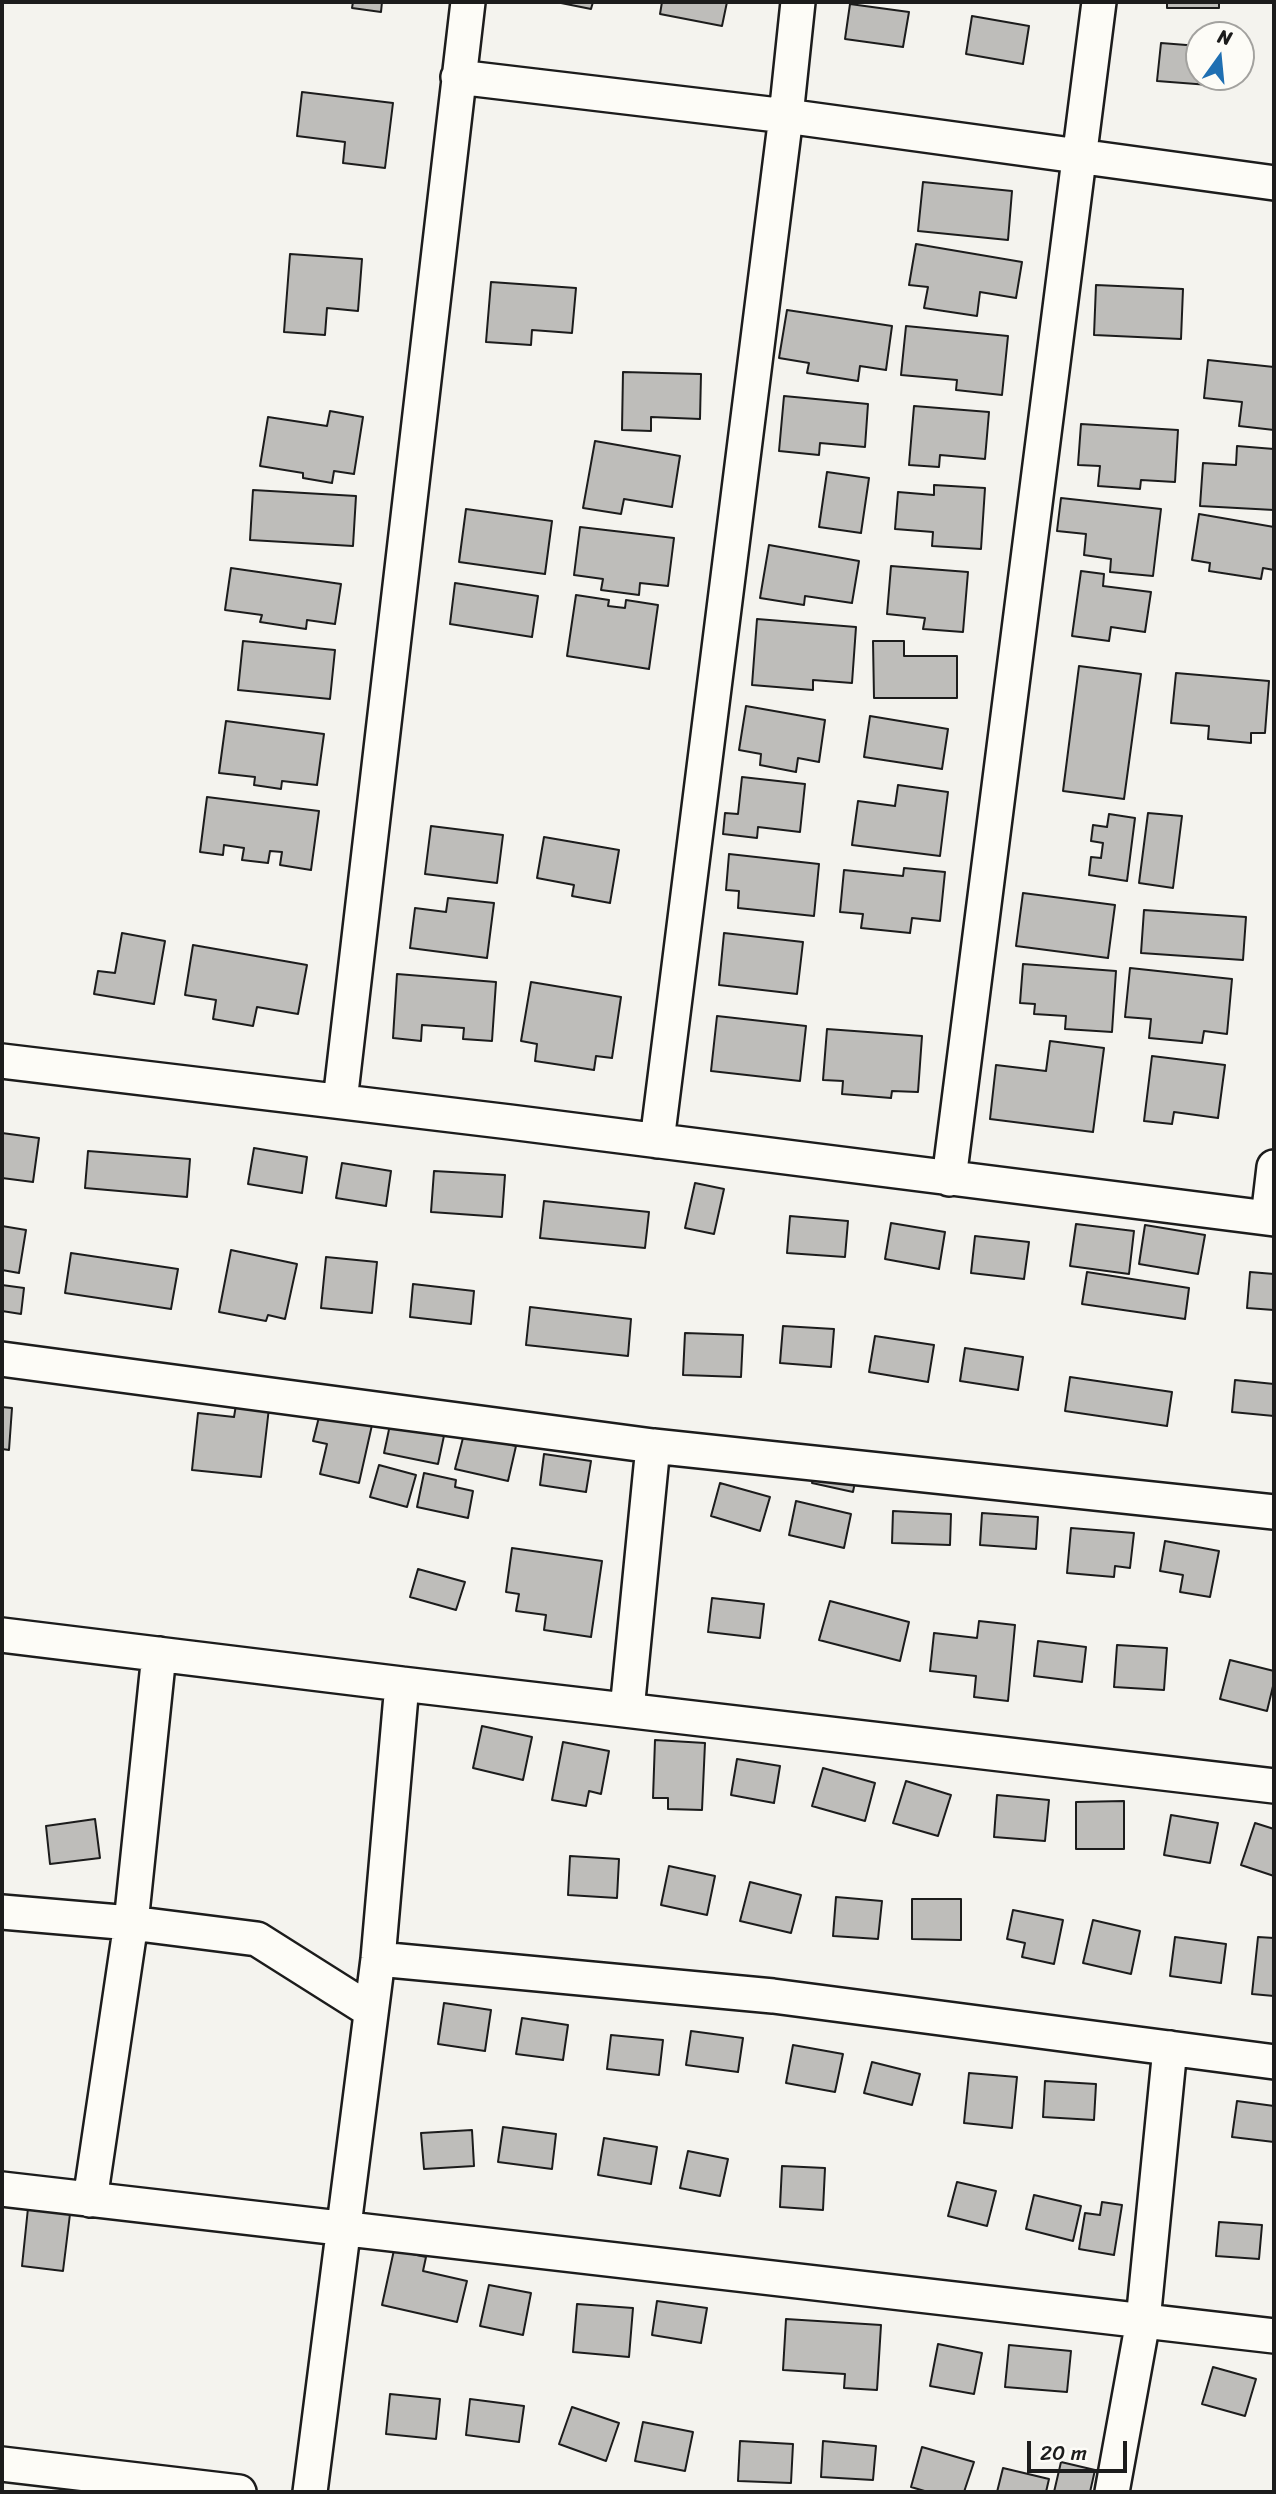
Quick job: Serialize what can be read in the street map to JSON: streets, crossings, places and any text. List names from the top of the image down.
{
  "scale_bar": "20 m",
  "north": "top"
}
